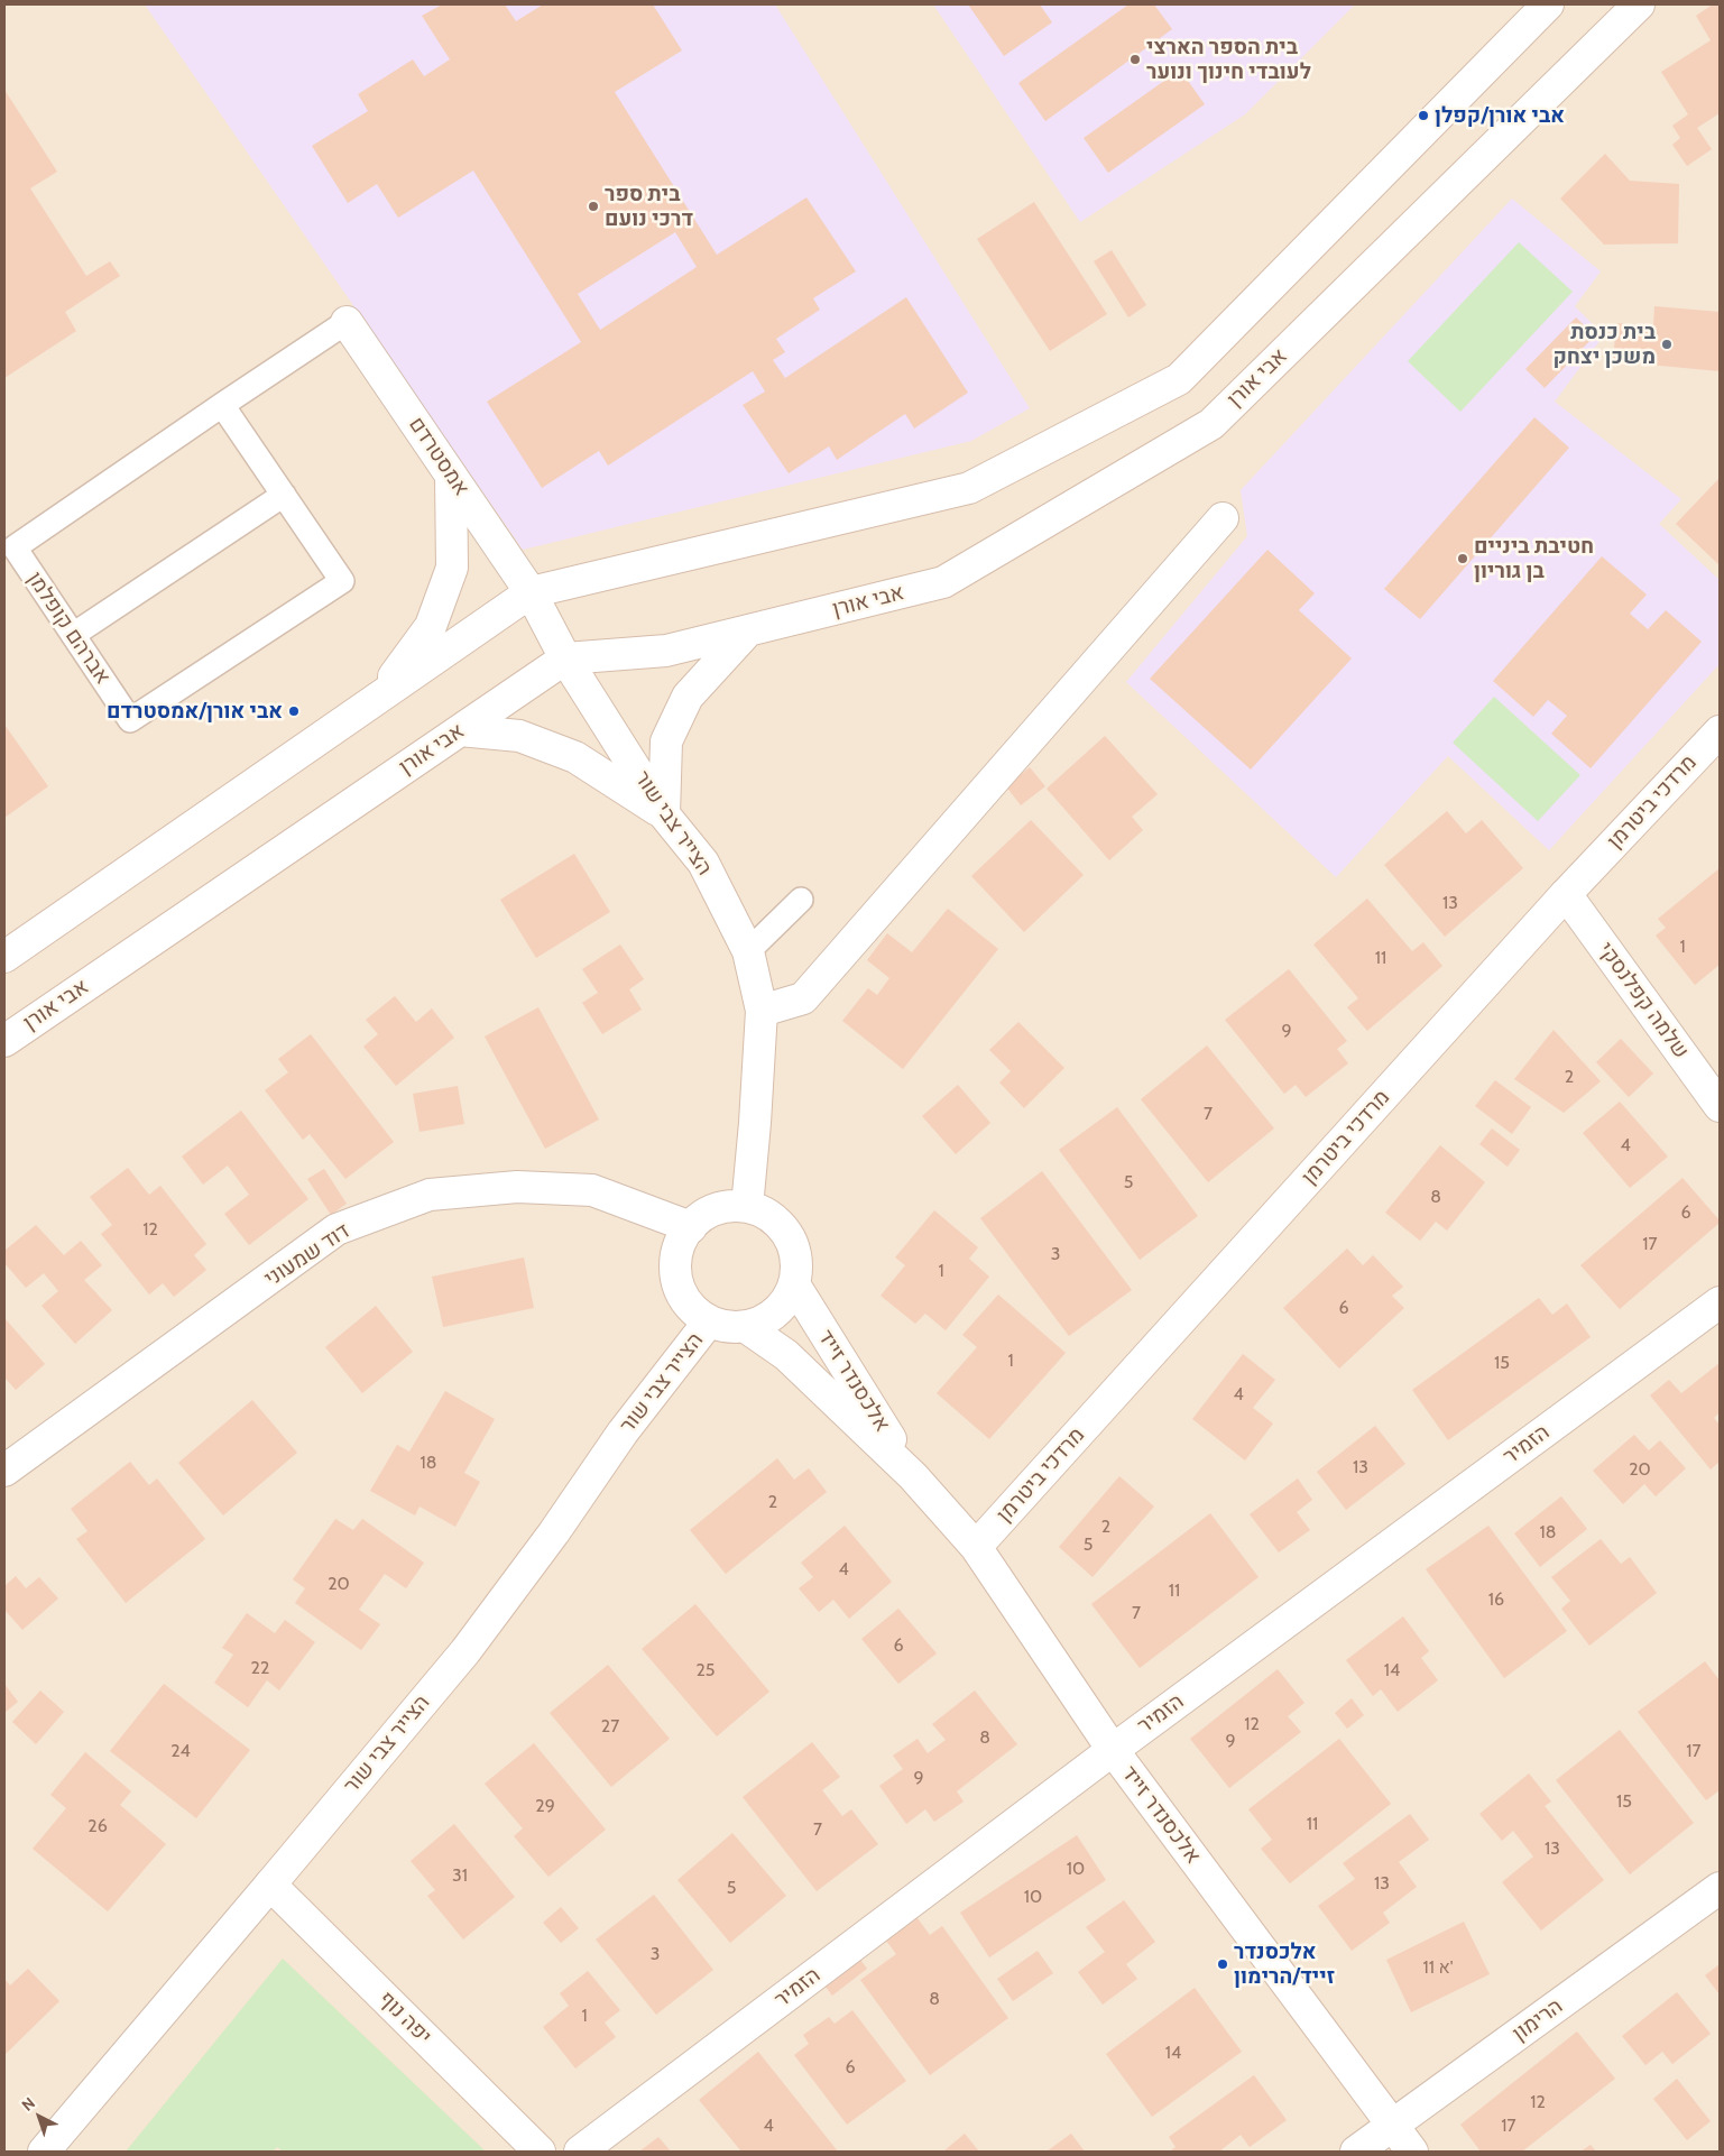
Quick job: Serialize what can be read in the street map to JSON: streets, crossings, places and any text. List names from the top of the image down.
{
  "streets": {
    "street": [
      "אבי אורן",
      "אמסטרדם",
      "מרדכי ביטרמן",
      "הצייר צבי שור",
      "שלמה קפלנסקי",
      "דוד שמעוני",
      "אלכסנדר זייד",
      "הזמיר",
      "יפה נוף",
      "הרימון"
    ],
    "lane": ["אברהם קופלמן"]
  },
  "crossings": [
    ["אבי אורן", "הצייר צבי שור"],
    ["אמסטרדם", "אברהם קופלמן"],
    ["אמסטרדם", "הצייר צבי שור"],
    ["מרדכי ביטרמן", "שלמה קפלנסקי"],
    ["מרדכי ביטרמן", "אלכסנדר זייד"],
    ["הצייר צבי שור", "דוד שמעוני"],
    ["הצייר צבי שור", "אלכסנדר זייד"],
    ["הצייר צבי שור", "יפה נוף"],
    ["דוד שמעוני", "אלכסנדר זייד"],
    ["אלכסנדר זייד", "הזמיר"],
    ["אלכסנדר זייד", "הרימון"]
  ],
  "places": [
    "בית הספר הארצי לעובדי חינוך ונוער",
    "אבי אורן/קפלן",
    "בית ספר דרכי נועם",
    "בית כנסת משכן יצחק",
    "חטיבת ביניים בן גוריון",
    "אבי אורן/אמסטרדם",
    "אלכסנדר זייד/הרימון"
  ],
  "house_numbers": [
    "13",
    "1",
    "11",
    "9",
    "2",
    "7",
    "4",
    "5",
    "8",
    "6",
    "12",
    "17",
    "3",
    "1",
    "6",
    "1",
    "15",
    "4",
    "18",
    "13",
    "20",
    "2",
    "2",
    "18",
    "5",
    "4",
    "20",
    "11",
    "16",
    "7",
    "6",
    "22",
    "25",
    "14",
    "12",
    "27",
    "8",
    "9",
    "24",
    "17",
    "9",
    "15",
    "29",
    "11",
    "26",
    "7",
    "13",
    "10",
    "31",
    "13",
    "5",
    "10",
    "3",
    "11 א'",
    "8",
    "1",
    "14",
    "6",
    "12",
    "4",
    "17"
  ],
  "north": "top left"
}
